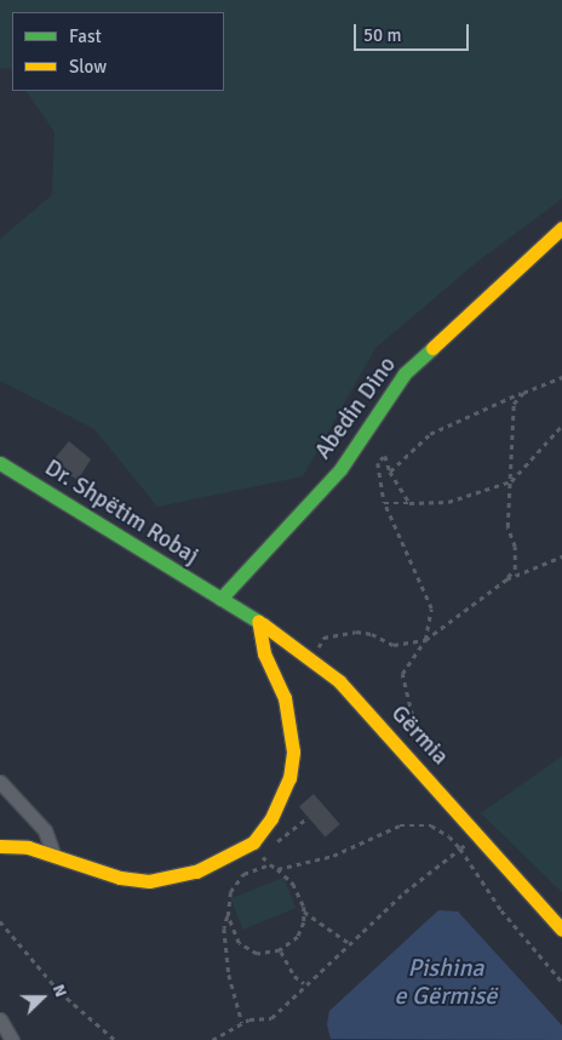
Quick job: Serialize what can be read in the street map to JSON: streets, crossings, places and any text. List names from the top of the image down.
{
  "streets": {
    "street": ["Abedin Dino", "Dr. Shpëtim Robaj", "Gërmia"]
  },
  "crossings": [
    ["Abedin Dino", "Dr. Shpëtim Robaj"],
    ["Abedin Dino", "Gërmia"],
    ["Dr. Shpëtim Robaj", "Gërmia"]
  ],
  "water": ["Pishina e Gërmisë"],
  "legend": ["Fast", "Slow"],
  "scale_bar": "50 m",
  "north": "right"
}
